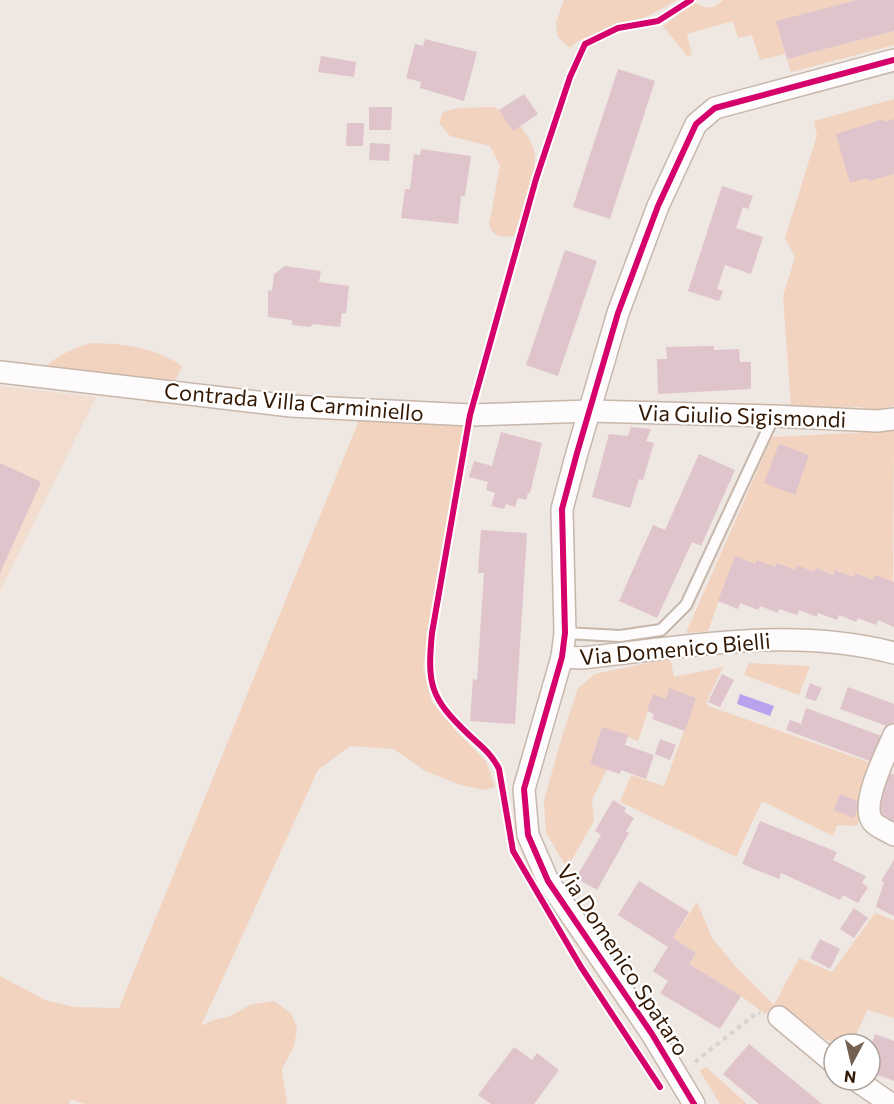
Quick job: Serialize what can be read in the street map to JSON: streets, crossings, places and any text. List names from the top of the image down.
{
  "streets": {
    "street": [
      "Contrada Villa Carminiello",
      "Via Giulio Sigismondi",
      "Via Domenico Bielli",
      "Via Domenico Spataro"
    ]
  },
  "crossings": [
    ["Contrada Villa Carminiello", "Via Giulio Sigismondi"],
    ["Contrada Villa Carminiello", "Via Domenico Spataro"],
    ["Via Giulio Sigismondi", "Via Domenico Spataro"],
    ["Via Domenico Bielli", "Via Domenico Spataro"]
  ],
  "north": "bottom"
}
